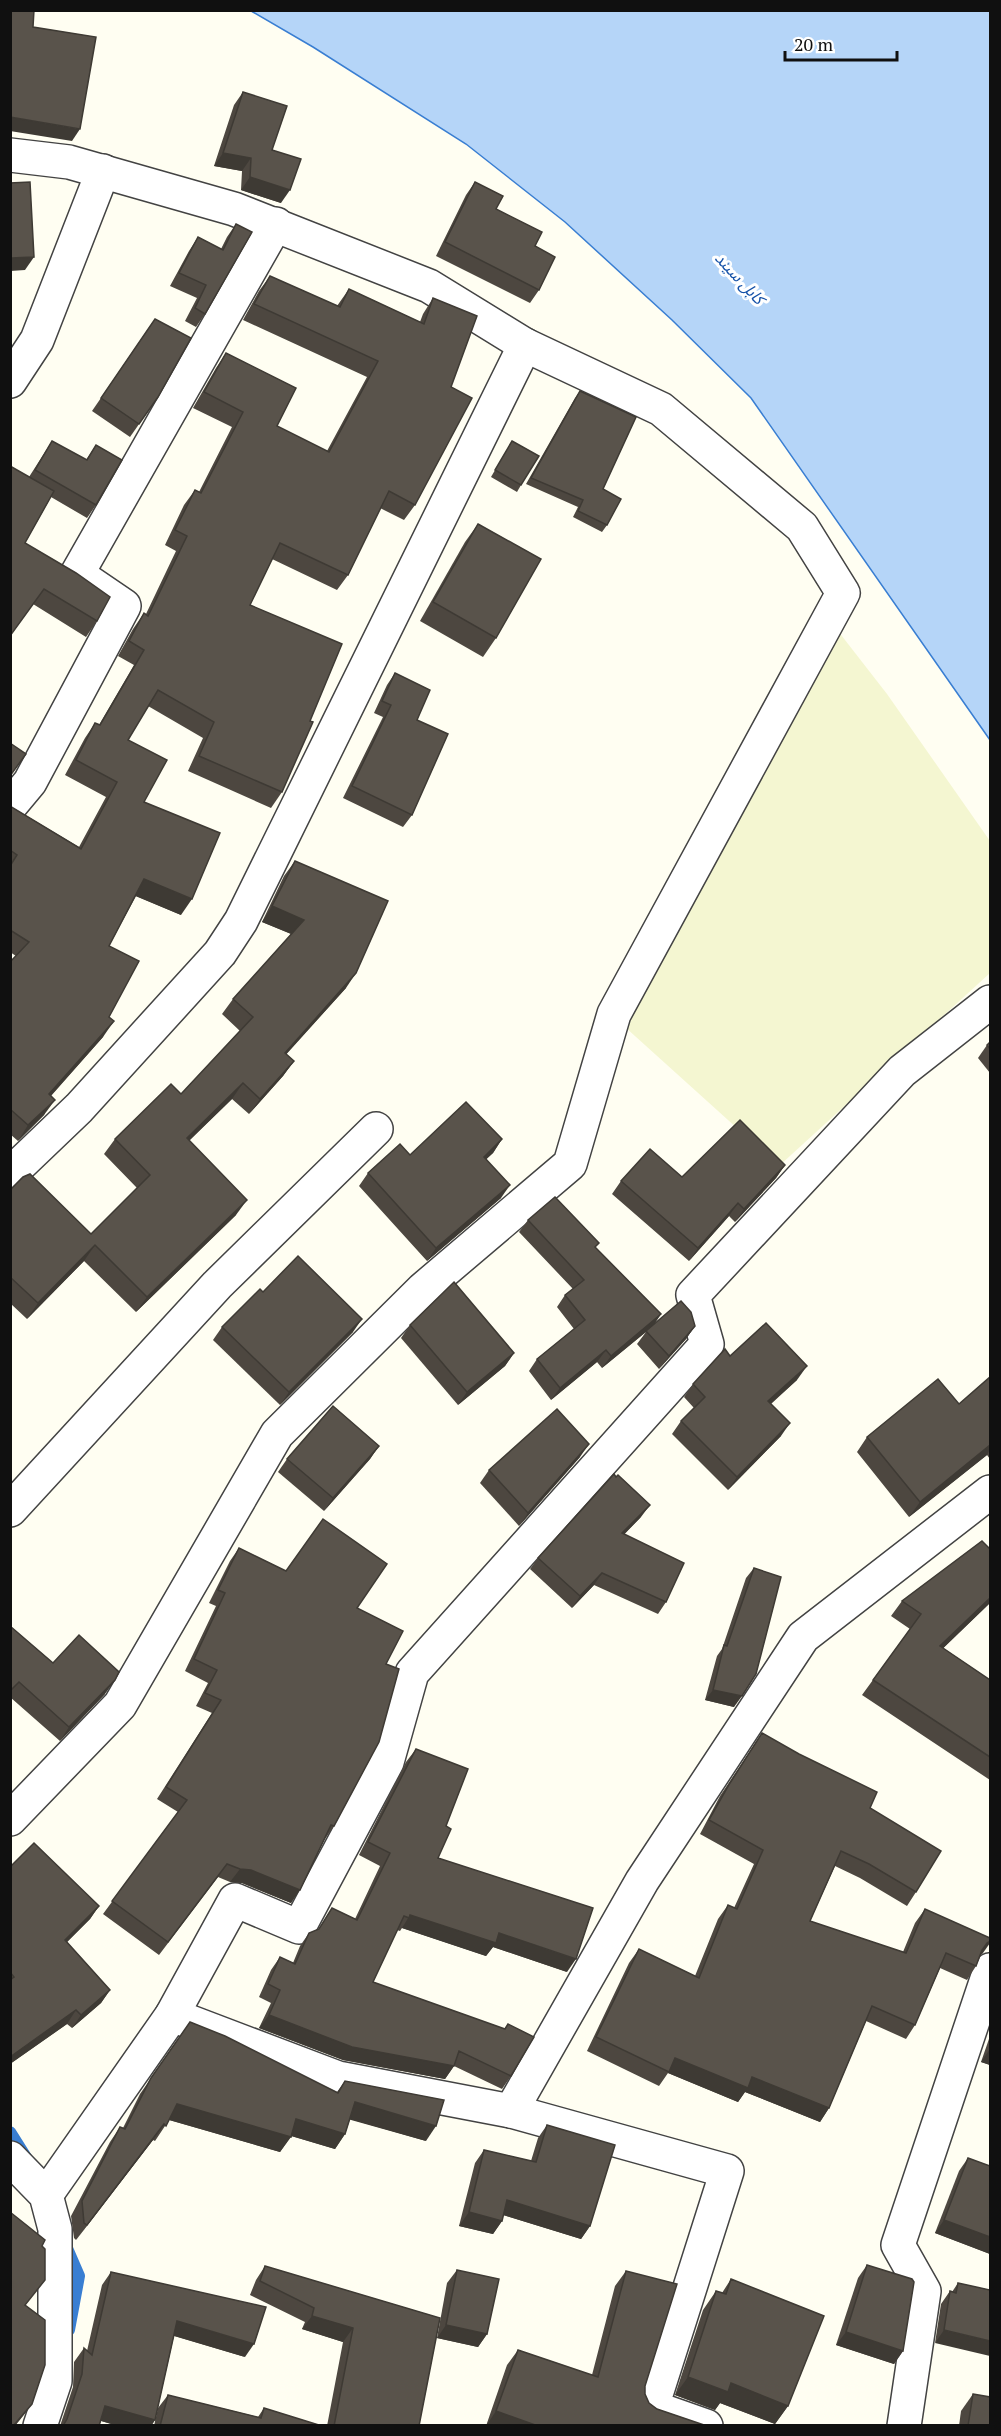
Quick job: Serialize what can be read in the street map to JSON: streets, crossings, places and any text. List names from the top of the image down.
{
  "water": ["کابل سيند"],
  "scale_bar": "20 m"
}
